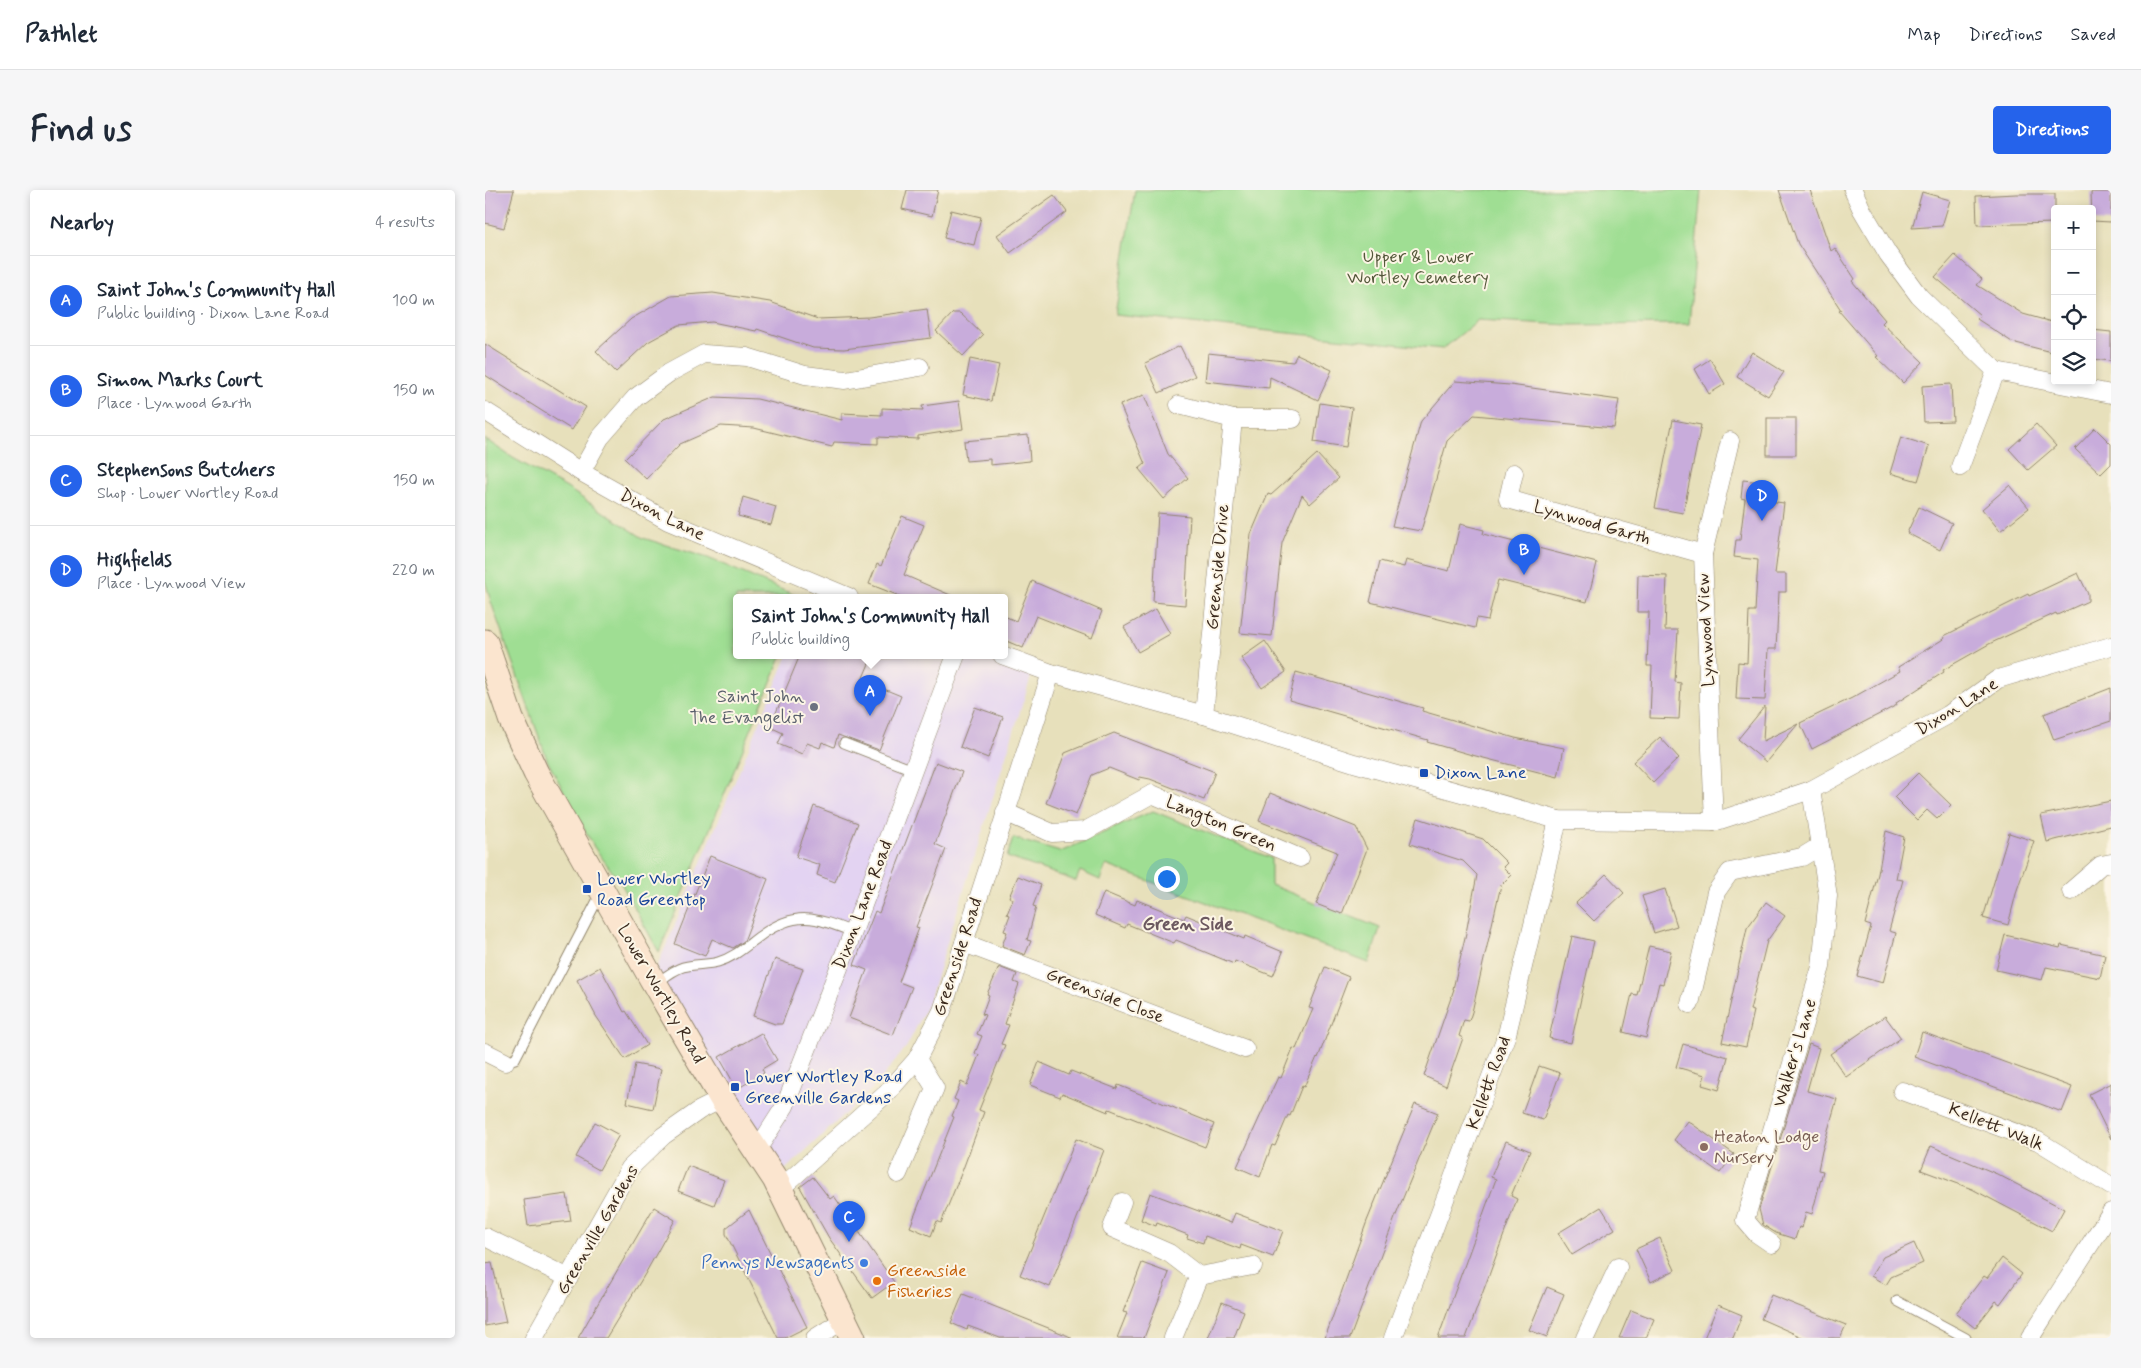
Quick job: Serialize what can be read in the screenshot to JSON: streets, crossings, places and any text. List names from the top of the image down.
{
  "streets": {
    "street": [
      "Dixon Lane",
      "Lynwood Garth",
      "Greenside Drive",
      "Lynwood View",
      "Langton Green",
      "Dixon Lane Road",
      "Greenside Road",
      "Lower Wortley Road",
      "Greenside Close",
      "Walker's Lane",
      "Kellett Road",
      "Kellett Walk",
      "Greenville Gardens"
    ]
  },
  "crossings": [
    ["Dixon Lane", "Greenside Drive"],
    ["Dixon Lane", "Lynwood View"],
    ["Dixon Lane", "Greenside Road"],
    ["Dixon Lane", "Kellett Road"],
    ["Lynwood Garth", "Lynwood View"],
    ["Langton Green", "Greenside Road"],
    ["Dixon Lane Road", "Lower Wortley Road"],
    ["Greenside Road", "Lower Wortley Road"],
    ["Greenside Road", "Greenside Close"],
    ["Lower Wortley Road", "Greenville Gardens"]
  ],
  "districts": ["Green Side"],
  "parks": ["Upper & Lower Wortley Cemetery"],
  "places": {
    "other": [
      "Saint John The Evangelist",
      "Heaton Lodge Nursery",
      "Pennys Newsagents",
      "Greenside Fisheries"
    ],
    "transit": ["Dixon Lane", "Lower Wortley Road Greentop", "Lower Wortley Road Greenville Gardens"]
  },
  "page": {
    "header": "Pathlet",
    "nav": ["Map", "Directions", "Saved"],
    "buttons": "Directions",
    "title": "Find us",
    "heading": ["Nearby", "4 results"],
    "map_buttons": ["+", "−"],
    "list": [
      {
        "mark": "A",
        "name": "Saint John's Community Hall",
        "note": "Public building · Dixon Lane Road",
        "value": "100 m"
      },
      {
        "mark": "B",
        "name": "Simon Marks Court",
        "note": "Place · Lynwood Garth",
        "value": "150 m"
      },
      {
        "mark": "C",
        "name": "Stephensons Butchers",
        "note": "Shop · Lower Wortley Road",
        "value": "150 m"
      },
      {
        "mark": "D",
        "name": "Highfields",
        "note": "Place · Lynwood View",
        "value": "220 m"
      }
    ],
    "pins": [
      "D",
      "B",
      "A",
      "C"
    ],
    "popup": ["Saint John's Community Hall", "Public building"]
  }
}
